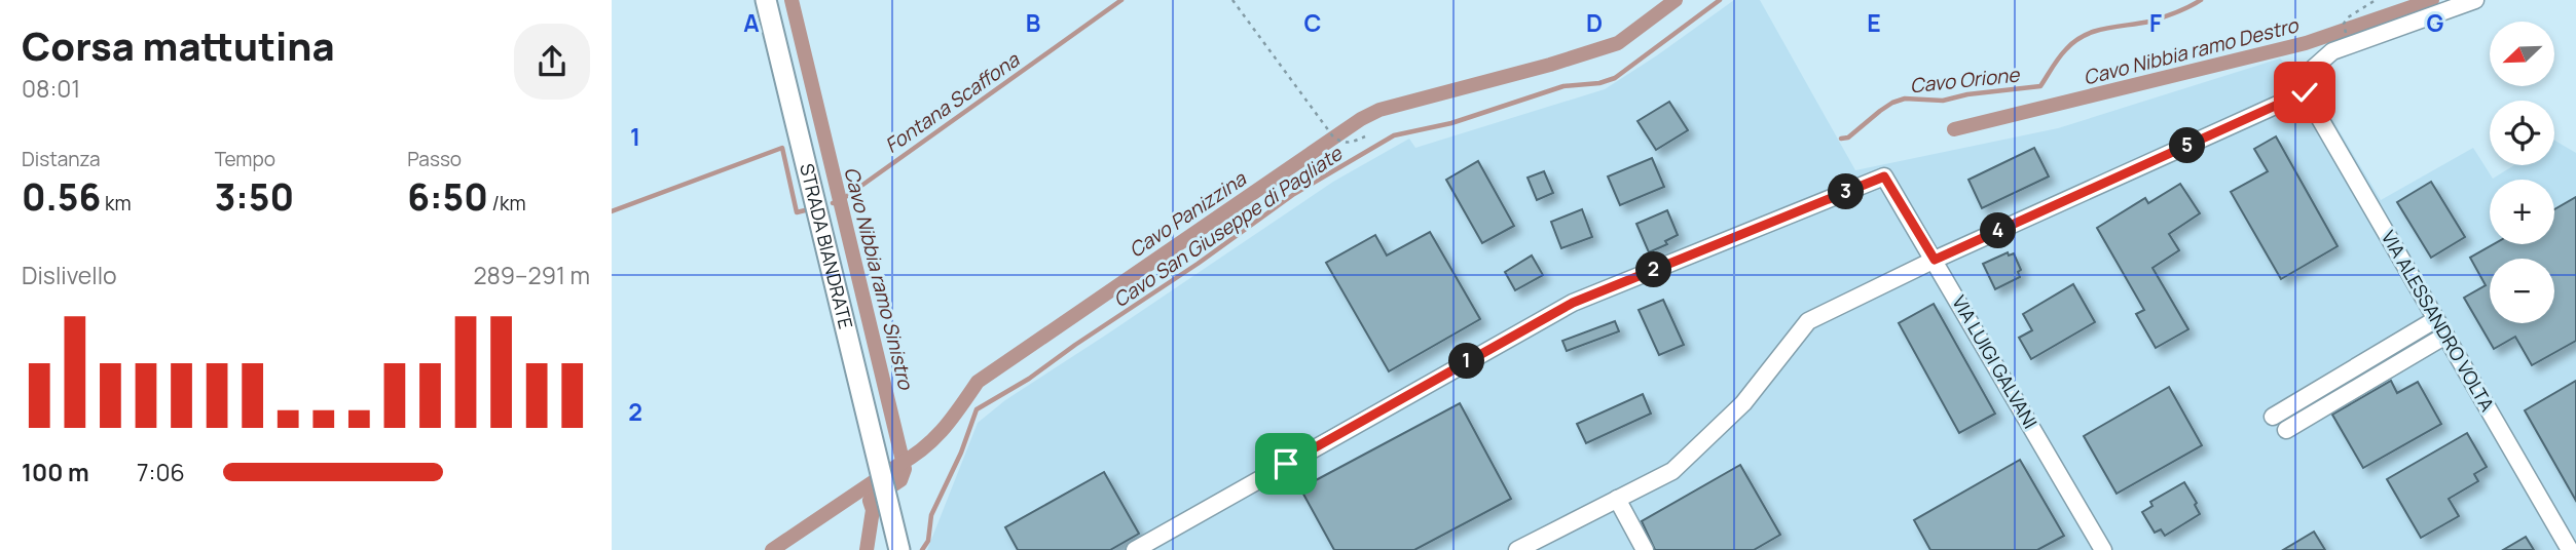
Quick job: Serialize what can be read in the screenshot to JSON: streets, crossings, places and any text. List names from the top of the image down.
{
  "streets": {
    "main road": ["STRADA BIANDRATE"],
    "street": ["VIA ALESSANDRO VOLTA", "VIA LUIGI GALVANI"]
  },
  "water": [
    "Cavo Nibbia ramo Destro",
    "Cavo Orione",
    "Fontana Scaffona",
    "Cavo Panizzina",
    "Cavo San Giuseppe di Pagliate",
    "Cavo Nibbia ramo Sinistro"
  ],
  "north": "bottom left",
  "page": {
    "heading": ["Corsa mattutina", "08:01"],
    "map_buttons": ["+", "−"],
    "stats": [
      ["Distanza", "0.56 km"],
      ["Tempo", "3:50"],
      ["Passo", "6:50 /km"]
    ],
    "pins": [
      "5",
      "3",
      "4",
      "2",
      "1"
    ],
    "chart": ["Dislivello", "289–291 m"],
    "list": [
      {
        "name": "100 m",
        "note": "7:06"
      }
    ]
  },
  "grid": {
    "columns": [
      "A",
      "B",
      "C",
      "D",
      "E",
      "F",
      "G"
    ],
    "rows": ["1", "2"]
  }
}
